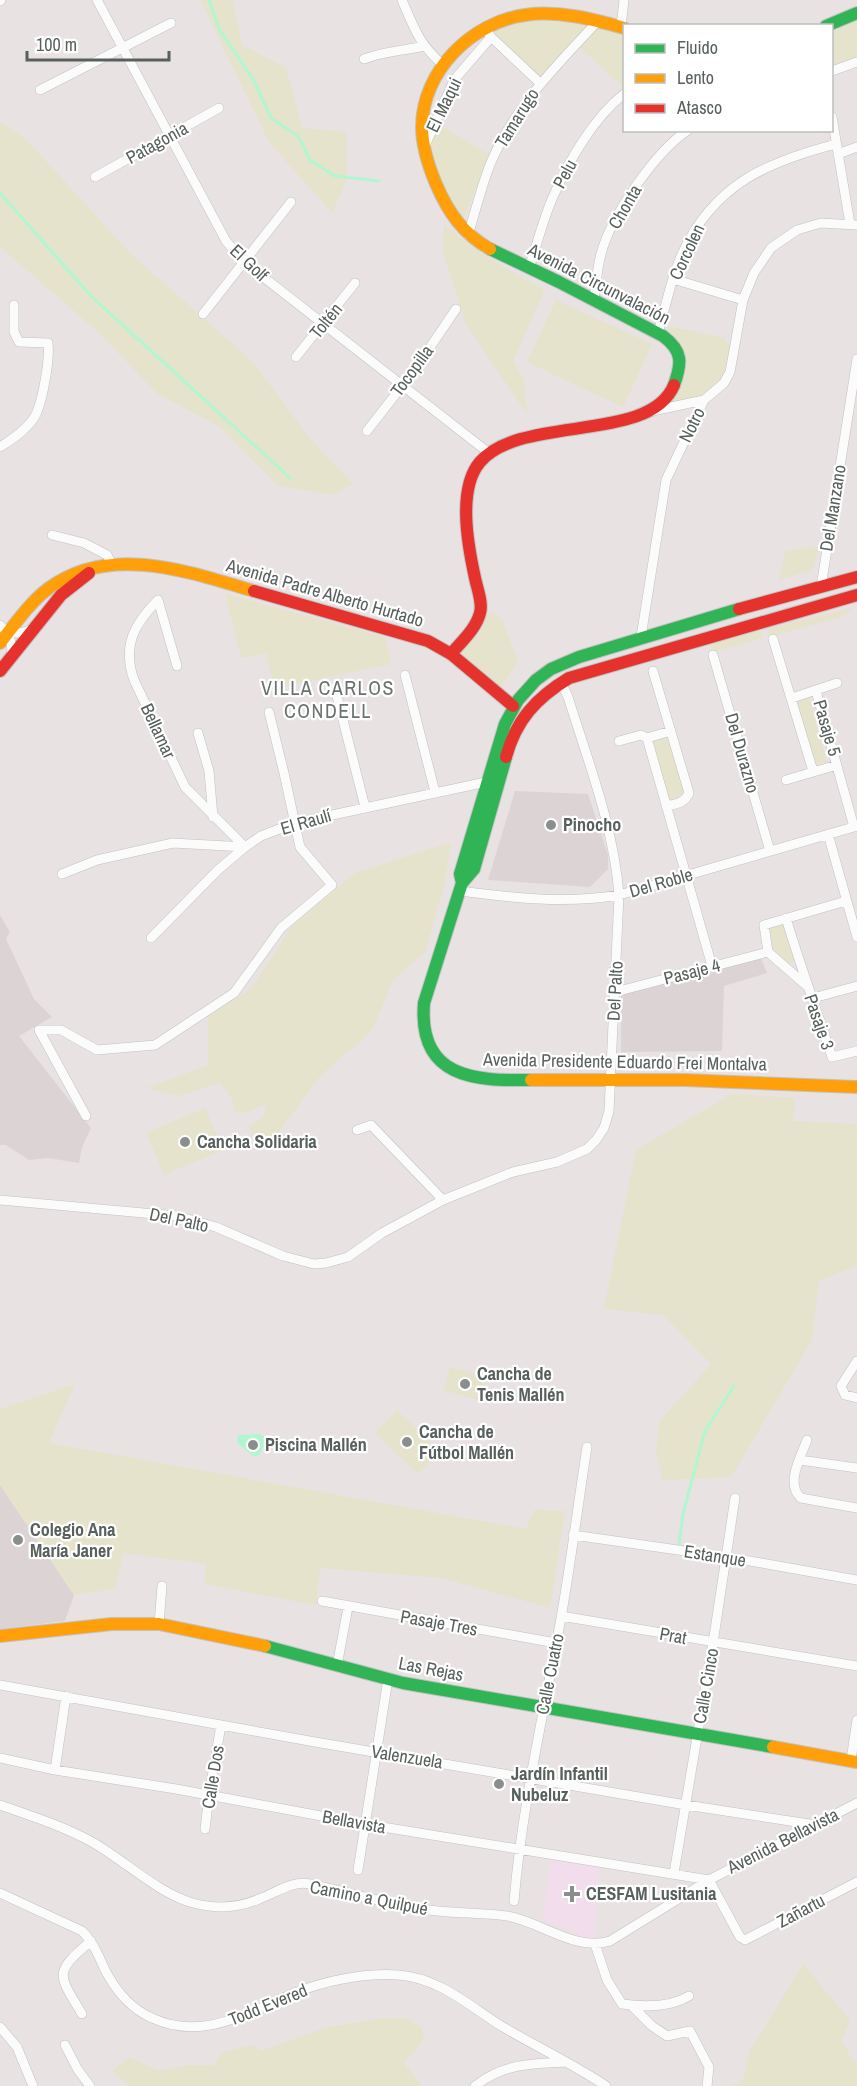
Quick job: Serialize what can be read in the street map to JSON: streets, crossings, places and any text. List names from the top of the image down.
{
  "streets": {
    "street": [
      "El Maqui",
      "Tamarugo",
      "Patagonia",
      "Pelu",
      "Chonta",
      "Corcolen",
      "El Golf",
      "Avenida Circunvalación",
      "Toltén",
      "Tocopilla",
      "Notro",
      "Del Manzano",
      "Avenida Padre Alberto Hurtado",
      "Pasaje 5",
      "Bellamar",
      "Del Durazno",
      "El Raulí",
      "Del Roble",
      "Pasaje 4",
      "Del Palto",
      "Pasaje 3",
      "Avenida Presidente Eduardo Frei Montalva",
      "Estanque",
      "Pasaje Tres",
      "Prat",
      "Las Rejas",
      "Calle Cuatro",
      "Calle Cinco",
      "Valenzuela",
      "Calle Dos",
      "Bellavista",
      "Avenida Bellavista",
      "Camino a Quilpué",
      "Zañartu",
      "Todd Evered"
    ]
  },
  "crossings": [
    ["El Maqui", "Avenida Circunvalación"],
    ["Tamarugo", "Avenida Circunvalación"],
    ["Patagonia", "El Golf"],
    ["Pelu", "Avenida Circunvalación"],
    ["Chonta", "Avenida Circunvalación"],
    ["Corcolen", "Avenida Circunvalación"],
    ["El Golf", "Avenida Circunvalación"],
    ["El Golf", "Toltén"],
    ["El Golf", "Tocopilla"],
    ["Notro", "Avenida Presidente Eduardo Frei Montalva"],
    ["Del Manzano", "Avenida Presidente Eduardo Frei Montalva"],
    ["Avenida Padre Alberto Hurtado", "Avenida Presidente Eduardo Frei Montalva"],
    ["Pasaje 5", "Del Roble"],
    ["Bellamar", "El Raulí"],
    ["Del Durazno", "Del Roble"],
    ["El Raulí", "Avenida Presidente Eduardo Frei Montalva"],
    ["Del Roble", "Del Palto"],
    ["Del Roble", "Avenida Presidente Eduardo Frei Montalva"],
    ["Pasaje 4", "Del Palto"],
    ["Pasaje 4", "Pasaje 3"],
    ["Del Palto", "Avenida Presidente Eduardo Frei Montalva"],
    ["Estanque", "Calle Cuatro"],
    ["Estanque", "Calle Cinco"],
    ["Pasaje Tres", "Calle Cuatro"],
    ["Prat", "Calle Cuatro"],
    ["Prat", "Calle Cinco"],
    ["Las Rejas", "Calle Cuatro"],
    ["Las Rejas", "Calle Cinco"],
    ["Calle Cuatro", "Valenzuela"],
    ["Calle Cuatro", "Bellavista"],
    ["Calle Cinco", "Valenzuela"],
    ["Calle Cinco", "Bellavista"],
    ["Valenzuela", "Calle Dos"],
    ["Valenzuela", "Avenida Bellavista"],
    ["Calle Dos", "Bellavista"],
    ["Bellavista", "Avenida Bellavista"],
    ["Bellavista", "Zañartu"],
    ["Avenida Bellavista", "Zañartu"]
  ],
  "districts": ["VILLA CARLOS CONDELL"],
  "places": {
    "other": [
      "Pinocho",
      "Cancha Solidaria",
      "Cancha de Tenis Mallén",
      "Cancha de Fútbol Mallén",
      "Piscina Mallén",
      "Colegio Ana María Janer",
      "Jardín Infantil Nubeluz"
    ],
    "health": ["CESFAM Lusitania"]
  },
  "legend": ["Fluido", "Lento", "Atasco"],
  "scale_bar": "100 m"
}
